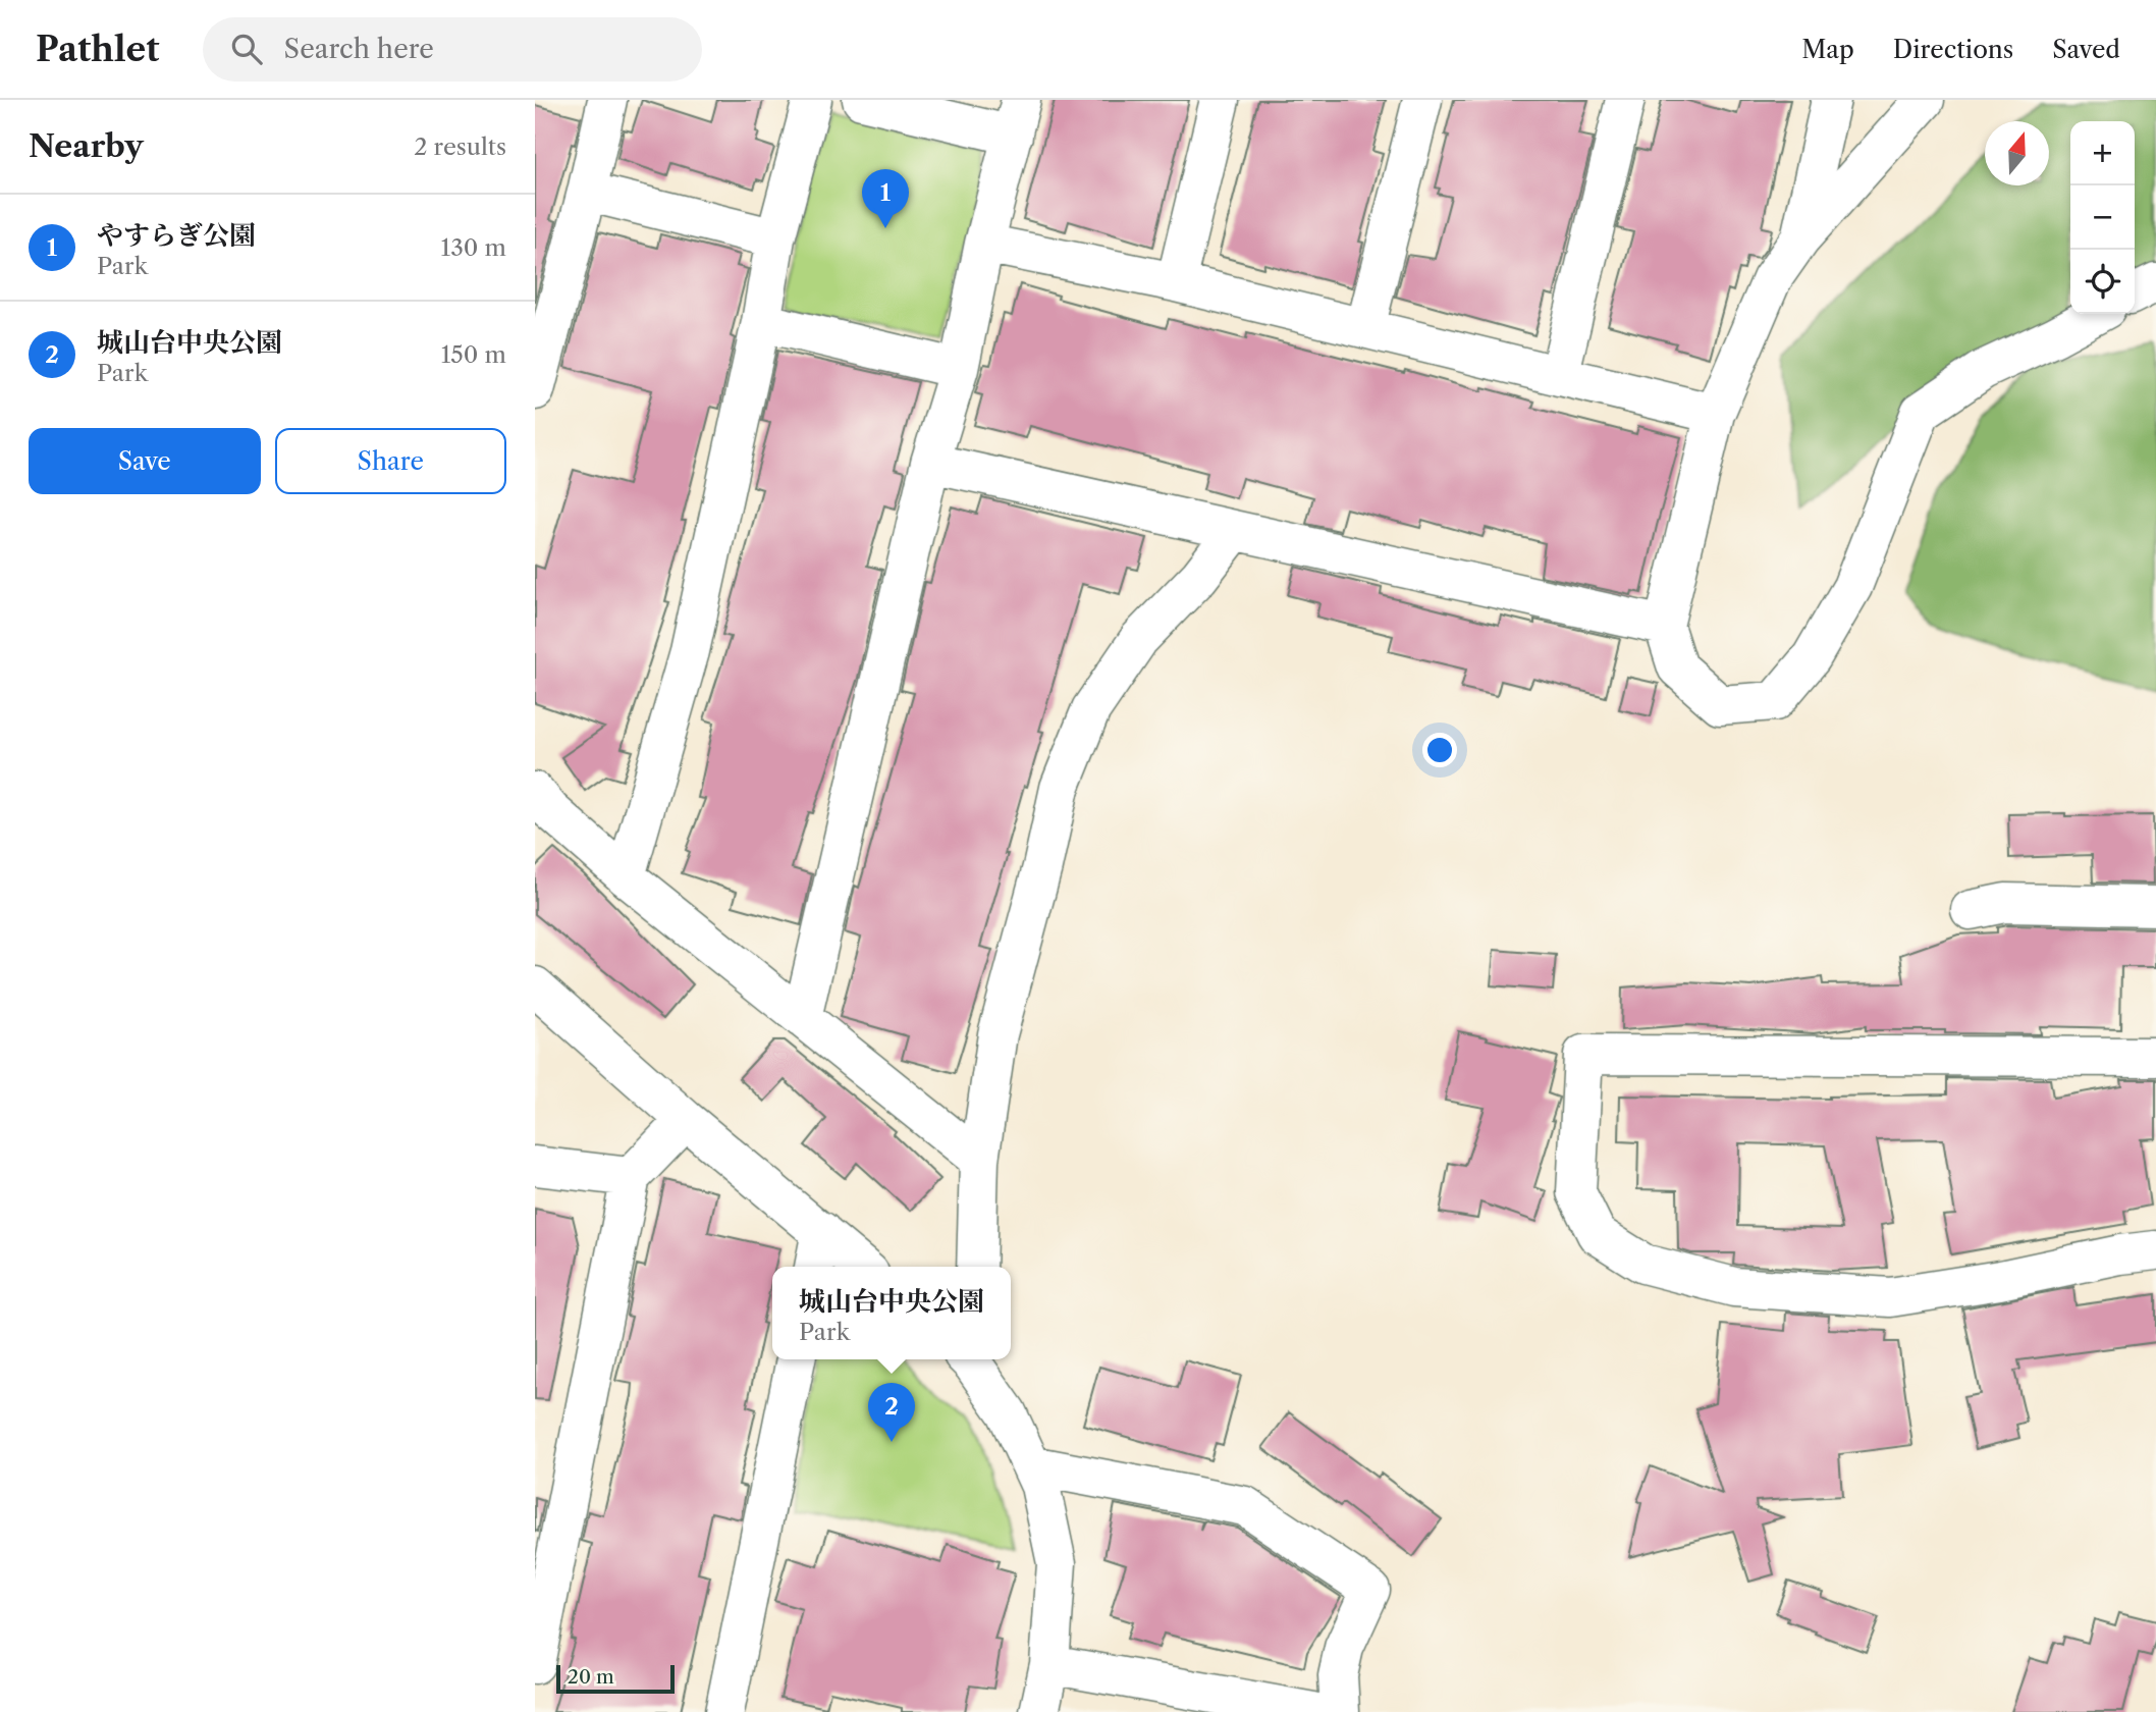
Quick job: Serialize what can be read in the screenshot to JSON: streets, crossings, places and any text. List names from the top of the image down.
{
  "scale_bar": "20 m",
  "north": "top",
  "page": {
    "header": "Pathlet",
    "search": "Search here",
    "nav": ["Map", "Directions", "Saved"],
    "heading": ["Nearby", "2 results"],
    "map_buttons": ["+", "−"],
    "pins": ["1", "2"],
    "list": [
      {
        "mark": "1",
        "name": "やすらぎ公園",
        "note": "Park",
        "value": "130 m"
      },
      {
        "mark": "2",
        "name": "城山台中央公園",
        "note": "Park",
        "value": "150 m"
      }
    ],
    "buttons": ["Save", "Share"],
    "popup": ["城山台中央公園", "Park"],
    "scale": "20 m"
  }
}
